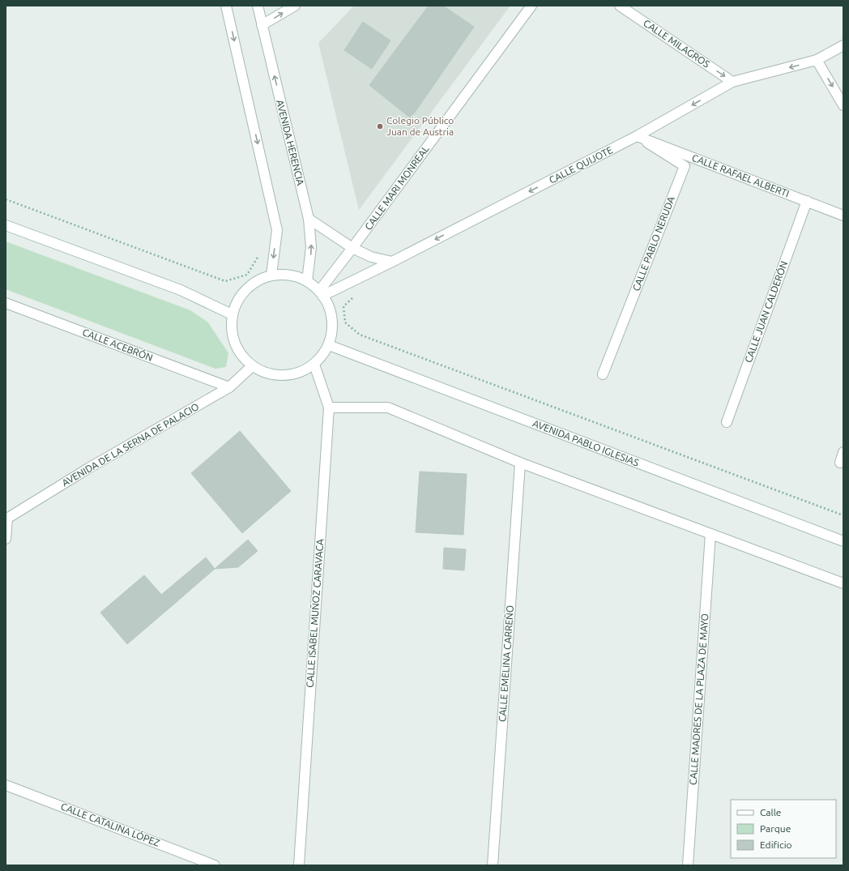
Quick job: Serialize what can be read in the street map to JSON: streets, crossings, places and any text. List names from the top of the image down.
{
  "streets": {
    "street": [
      "CALLE MILAGROS",
      "AVENIDA HERENCIA",
      "CALLE QUIJOTE",
      "CALLE RAFAEL ALBERTI",
      "CALLE MARI MONREAL",
      "CALLE PABLO NERUDA",
      "CALLE JUAN CALDERÓN",
      "CALLE ACEBRÓN",
      "AVENIDA PABLO IGLESIAS",
      "AVENIDA DE LA SERNA DE PALACIO",
      "CALLE ISABEL MUÑOZ CARAVACA",
      "CALLE EMELINA CARREÑO",
      "CALLE MADRES DE LA PLAZA DE MAYO",
      "CALLE CATALINA LÓPEZ"
    ]
  },
  "crossings": [
    ["CALLE MILAGROS", "CALLE QUIJOTE"],
    ["AVENIDA HERENCIA", "CALLE QUIJOTE"],
    ["AVENIDA HERENCIA", "CALLE MARI MONREAL"],
    ["AVENIDA HERENCIA", "AVENIDA PABLO IGLESIAS"],
    ["AVENIDA HERENCIA", "AVENIDA DE LA SERNA DE PALACIO"],
    ["AVENIDA HERENCIA", "CALLE ISABEL MUÑOZ CARAVACA"],
    ["CALLE QUIJOTE", "CALLE RAFAEL ALBERTI"],
    ["CALLE QUIJOTE", "CALLE MARI MONREAL"],
    ["CALLE QUIJOTE", "CALLE PABLO NERUDA"],
    ["CALLE QUIJOTE", "AVENIDA PABLO IGLESIAS"],
    ["CALLE QUIJOTE", "AVENIDA DE LA SERNA DE PALACIO"],
    ["CALLE QUIJOTE", "CALLE ISABEL MUÑOZ CARAVACA"],
    ["CALLE RAFAEL ALBERTI", "CALLE PABLO NERUDA"],
    ["CALLE RAFAEL ALBERTI", "CALLE JUAN CALDERÓN"],
    ["CALLE MARI MONREAL", "AVENIDA PABLO IGLESIAS"],
    ["CALLE MARI MONREAL", "AVENIDA DE LA SERNA DE PALACIO"],
    ["CALLE MARI MONREAL", "CALLE ISABEL MUÑOZ CARAVACA"],
    ["CALLE ACEBRÓN", "AVENIDA DE LA SERNA DE PALACIO"],
    ["AVENIDA PABLO IGLESIAS", "AVENIDA DE LA SERNA DE PALACIO"],
    ["AVENIDA PABLO IGLESIAS", "CALLE ISABEL MUÑOZ CARAVACA"],
    ["AVENIDA DE LA SERNA DE PALACIO", "CALLE ISABEL MUÑOZ CARAVACA"]
  ],
  "one_way": ["CALLE MILAGROS", "CALLE QUIJOTE"],
  "places": ["Colegio Público Juan de Austria"],
  "legend": ["Calle", "Parque", "Edificio"]
}
